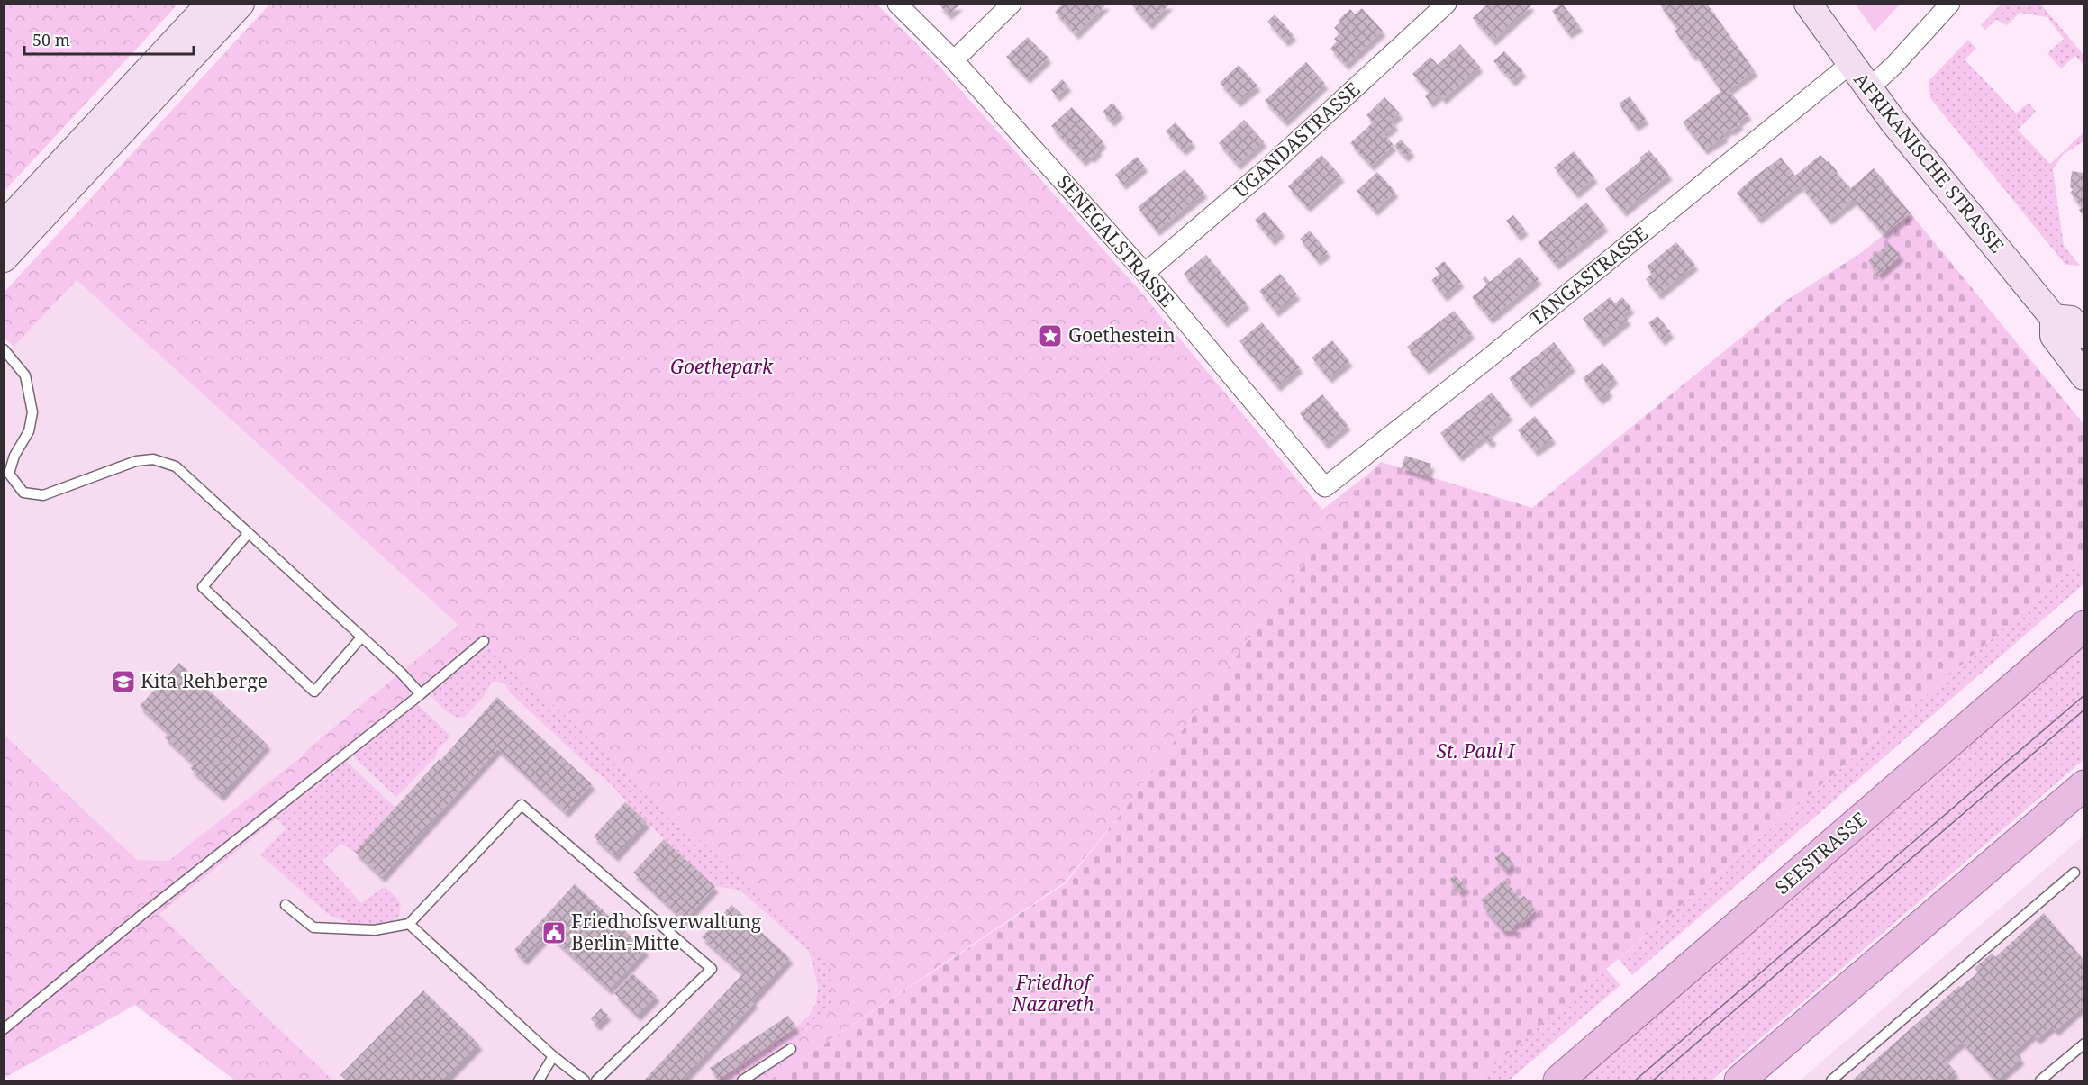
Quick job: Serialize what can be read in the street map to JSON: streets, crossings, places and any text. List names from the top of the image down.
{
  "streets": {
    "main road": ["SEESTRASSE"],
    "street": [
      "UGANDASTRASSE",
      "AFRIKANISCHE STRASSE",
      "SENEGALSTRASSE",
      "TANGASTRASSE"
    ]
  },
  "crossings": [
    ["UGANDASTRASSE", "SENEGALSTRASSE"],
    ["AFRIKANISCHE STRASSE", "TANGASTRASSE"],
    ["SENEGALSTRASSE", "TANGASTRASSE"]
  ],
  "parks": ["Goethepark", "St. Paul I", "Friedhof Nazareth"],
  "places": {
    "place": ["Goethestein"],
    "school or university": ["Kita Rehberge"],
    "public building": ["Friedhofsverwaltung Berlin-Mitte"]
  },
  "scale_bar": "50 m"
}
